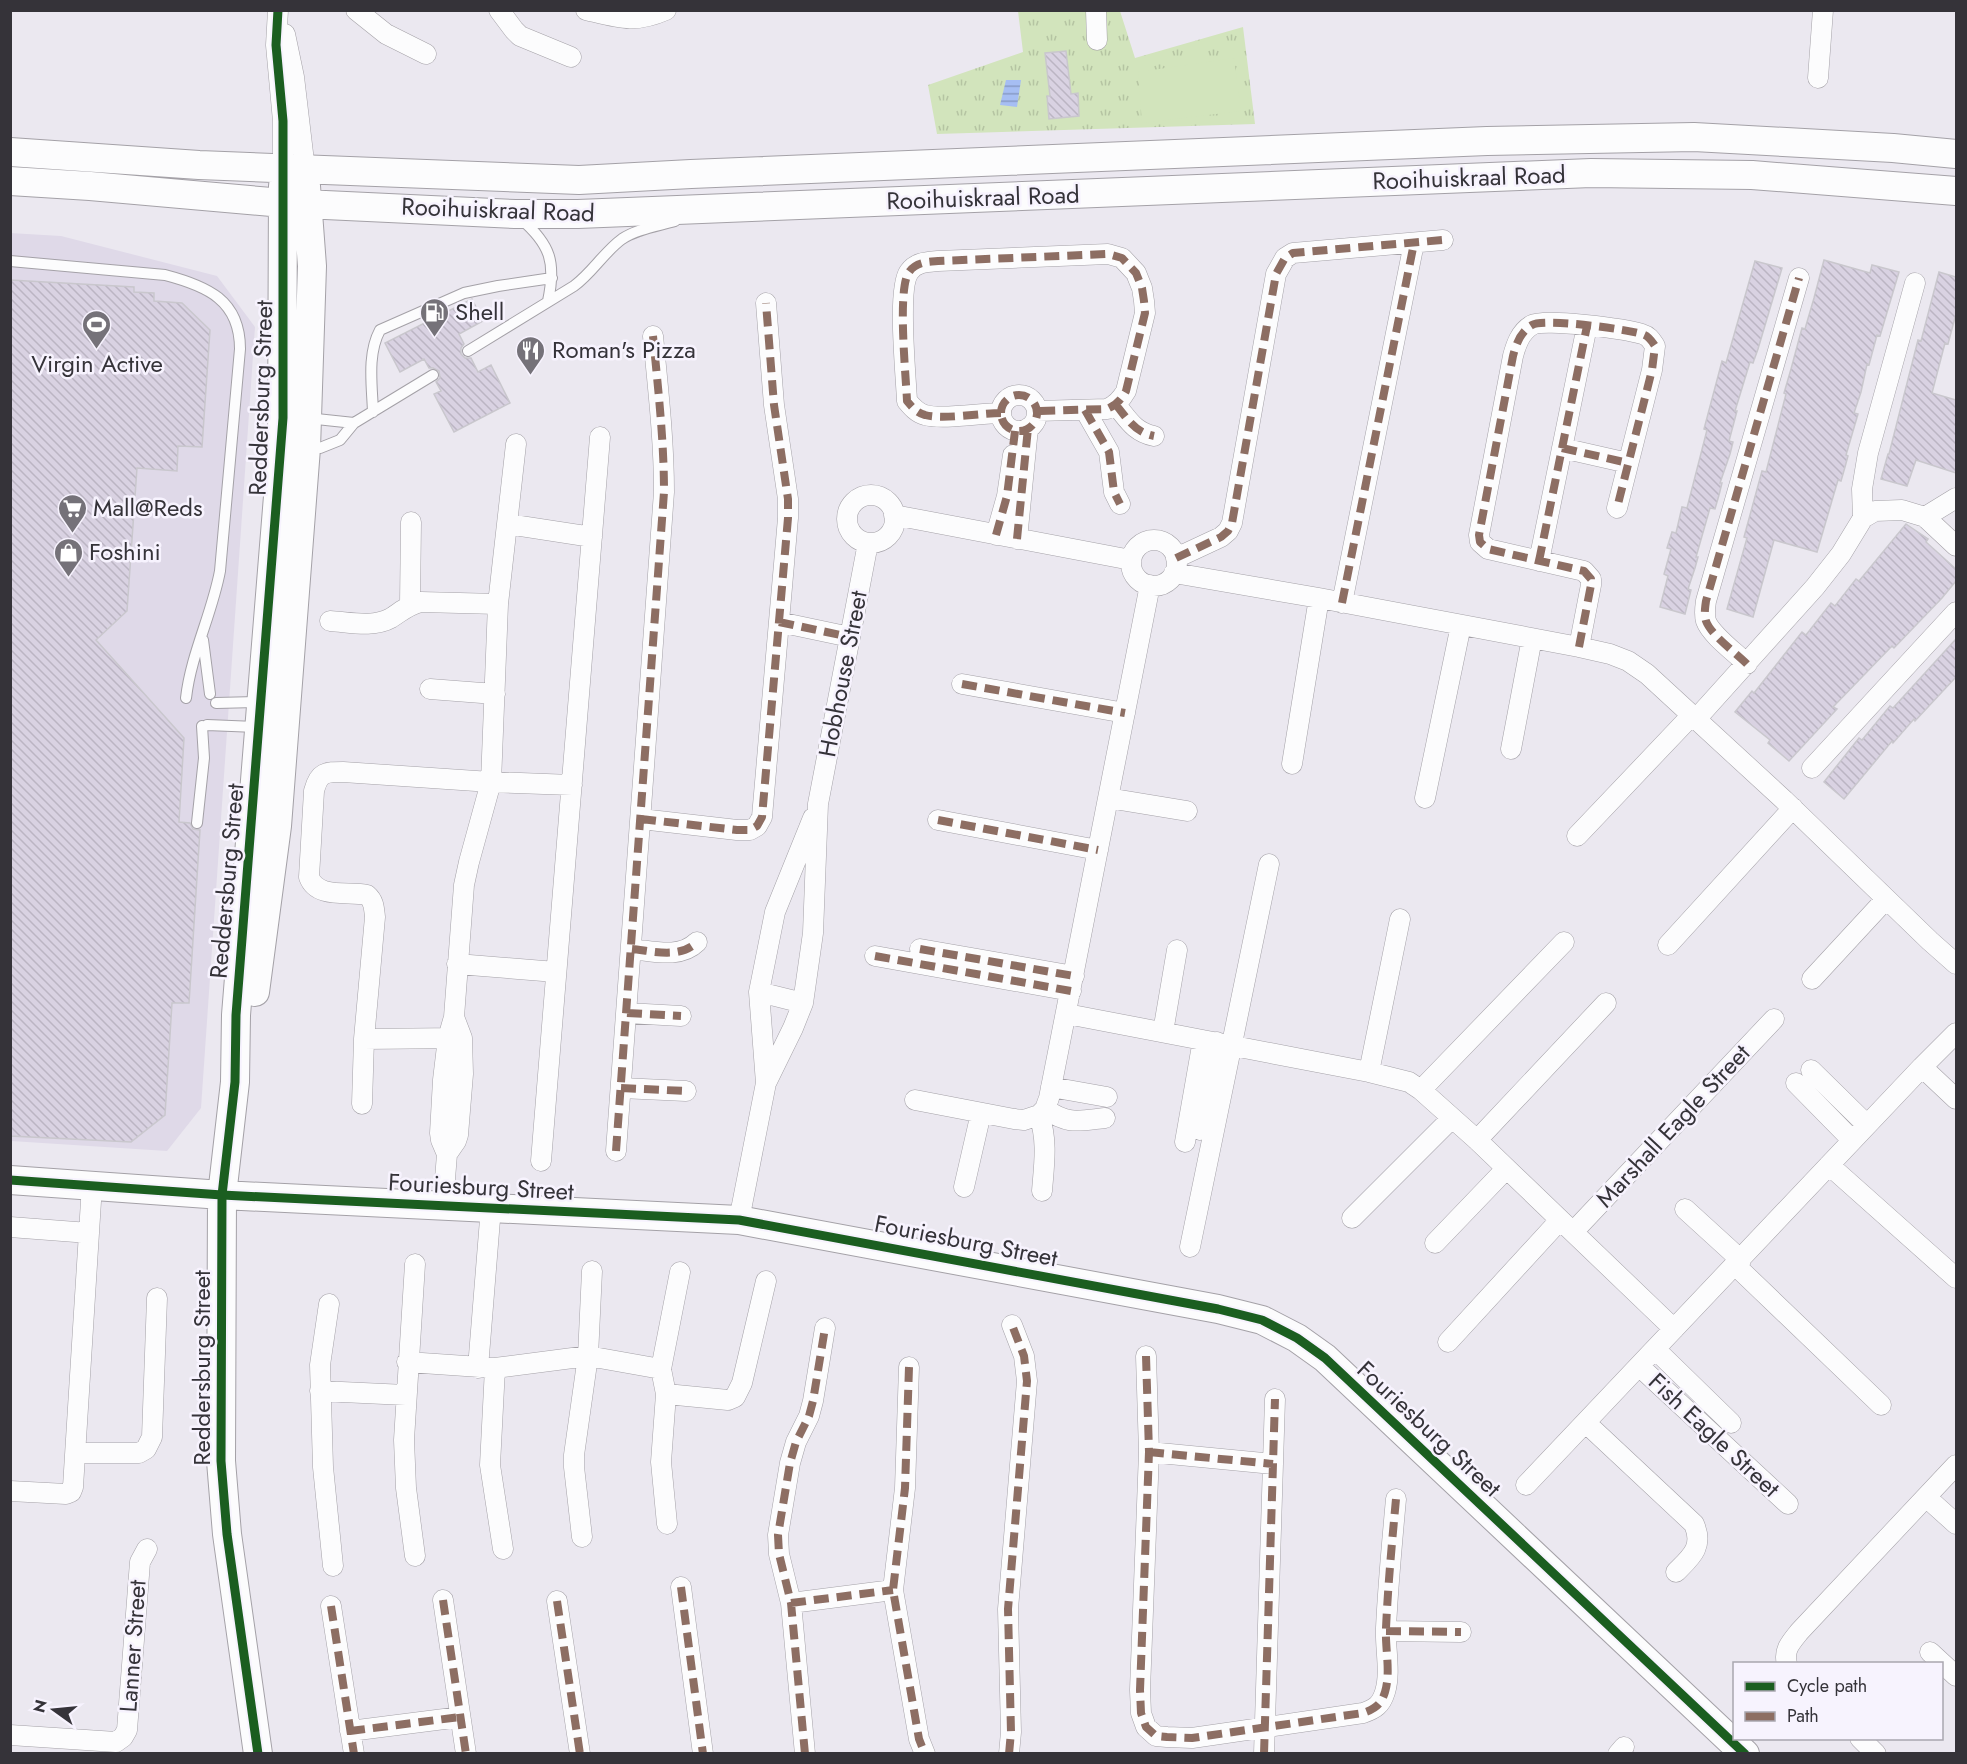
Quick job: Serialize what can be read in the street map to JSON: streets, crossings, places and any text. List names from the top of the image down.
{
  "streets": {
    "main road": ["Rooihuiskraal Road", "Reddersburg Street", "Fouriesburg Street"],
    "street": [
      "Hobhouse Street",
      "Marshall Eagle Street",
      "Fish Eagle Street",
      "Lanner Street"
    ]
  },
  "crossings": [
    ["Rooihuiskraal Road", "Reddersburg Street"],
    ["Reddersburg Street", "Fouriesburg Street"],
    ["Hobhouse Street", "Fouriesburg Street"]
  ],
  "places": {
    "fuel station": ["Shell"],
    "sports": ["Virgin Active"],
    "restaurant": ["Roman's Pizza"],
    "supermarket": ["Mall@Reds"],
    "shop": ["Foshini"]
  },
  "legend": ["Cycle path", "Path"],
  "north": "left"
}
